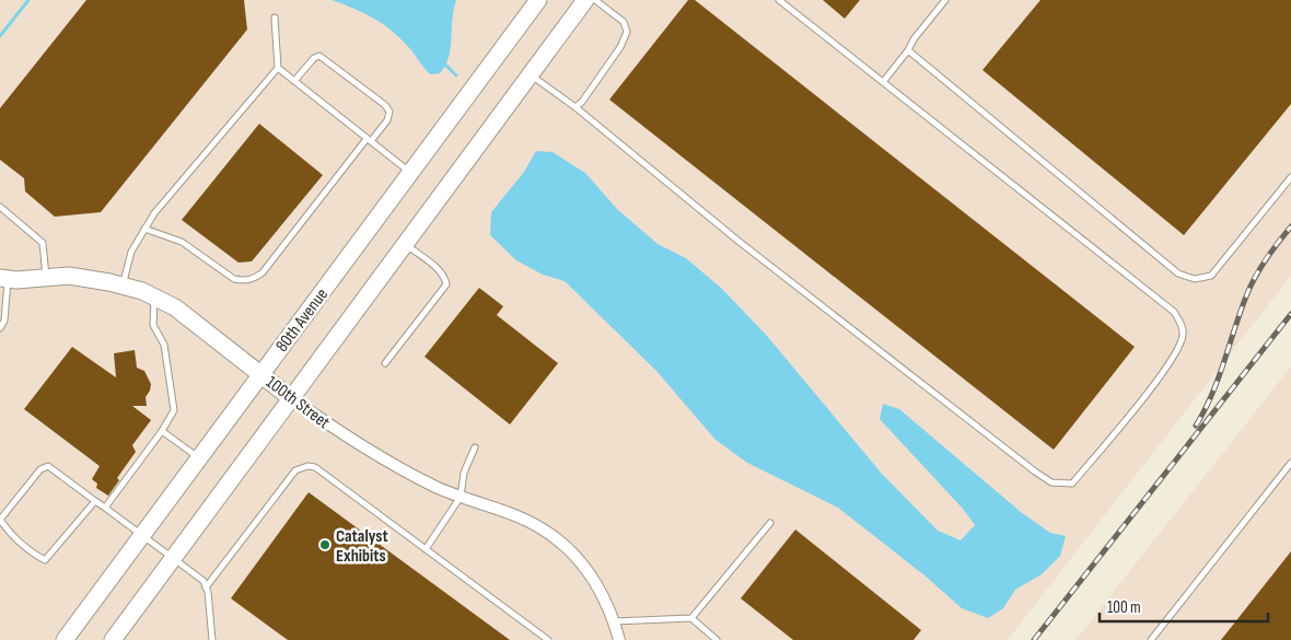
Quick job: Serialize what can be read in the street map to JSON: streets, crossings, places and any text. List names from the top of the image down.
{
  "streets": {
    "street": ["80th Avenue", "100th Street"]
  },
  "crossings": [
    ["80th Avenue", "100th Street"]
  ],
  "places": ["Catalyst Exhibits"],
  "scale_bar": "100 m"
}
